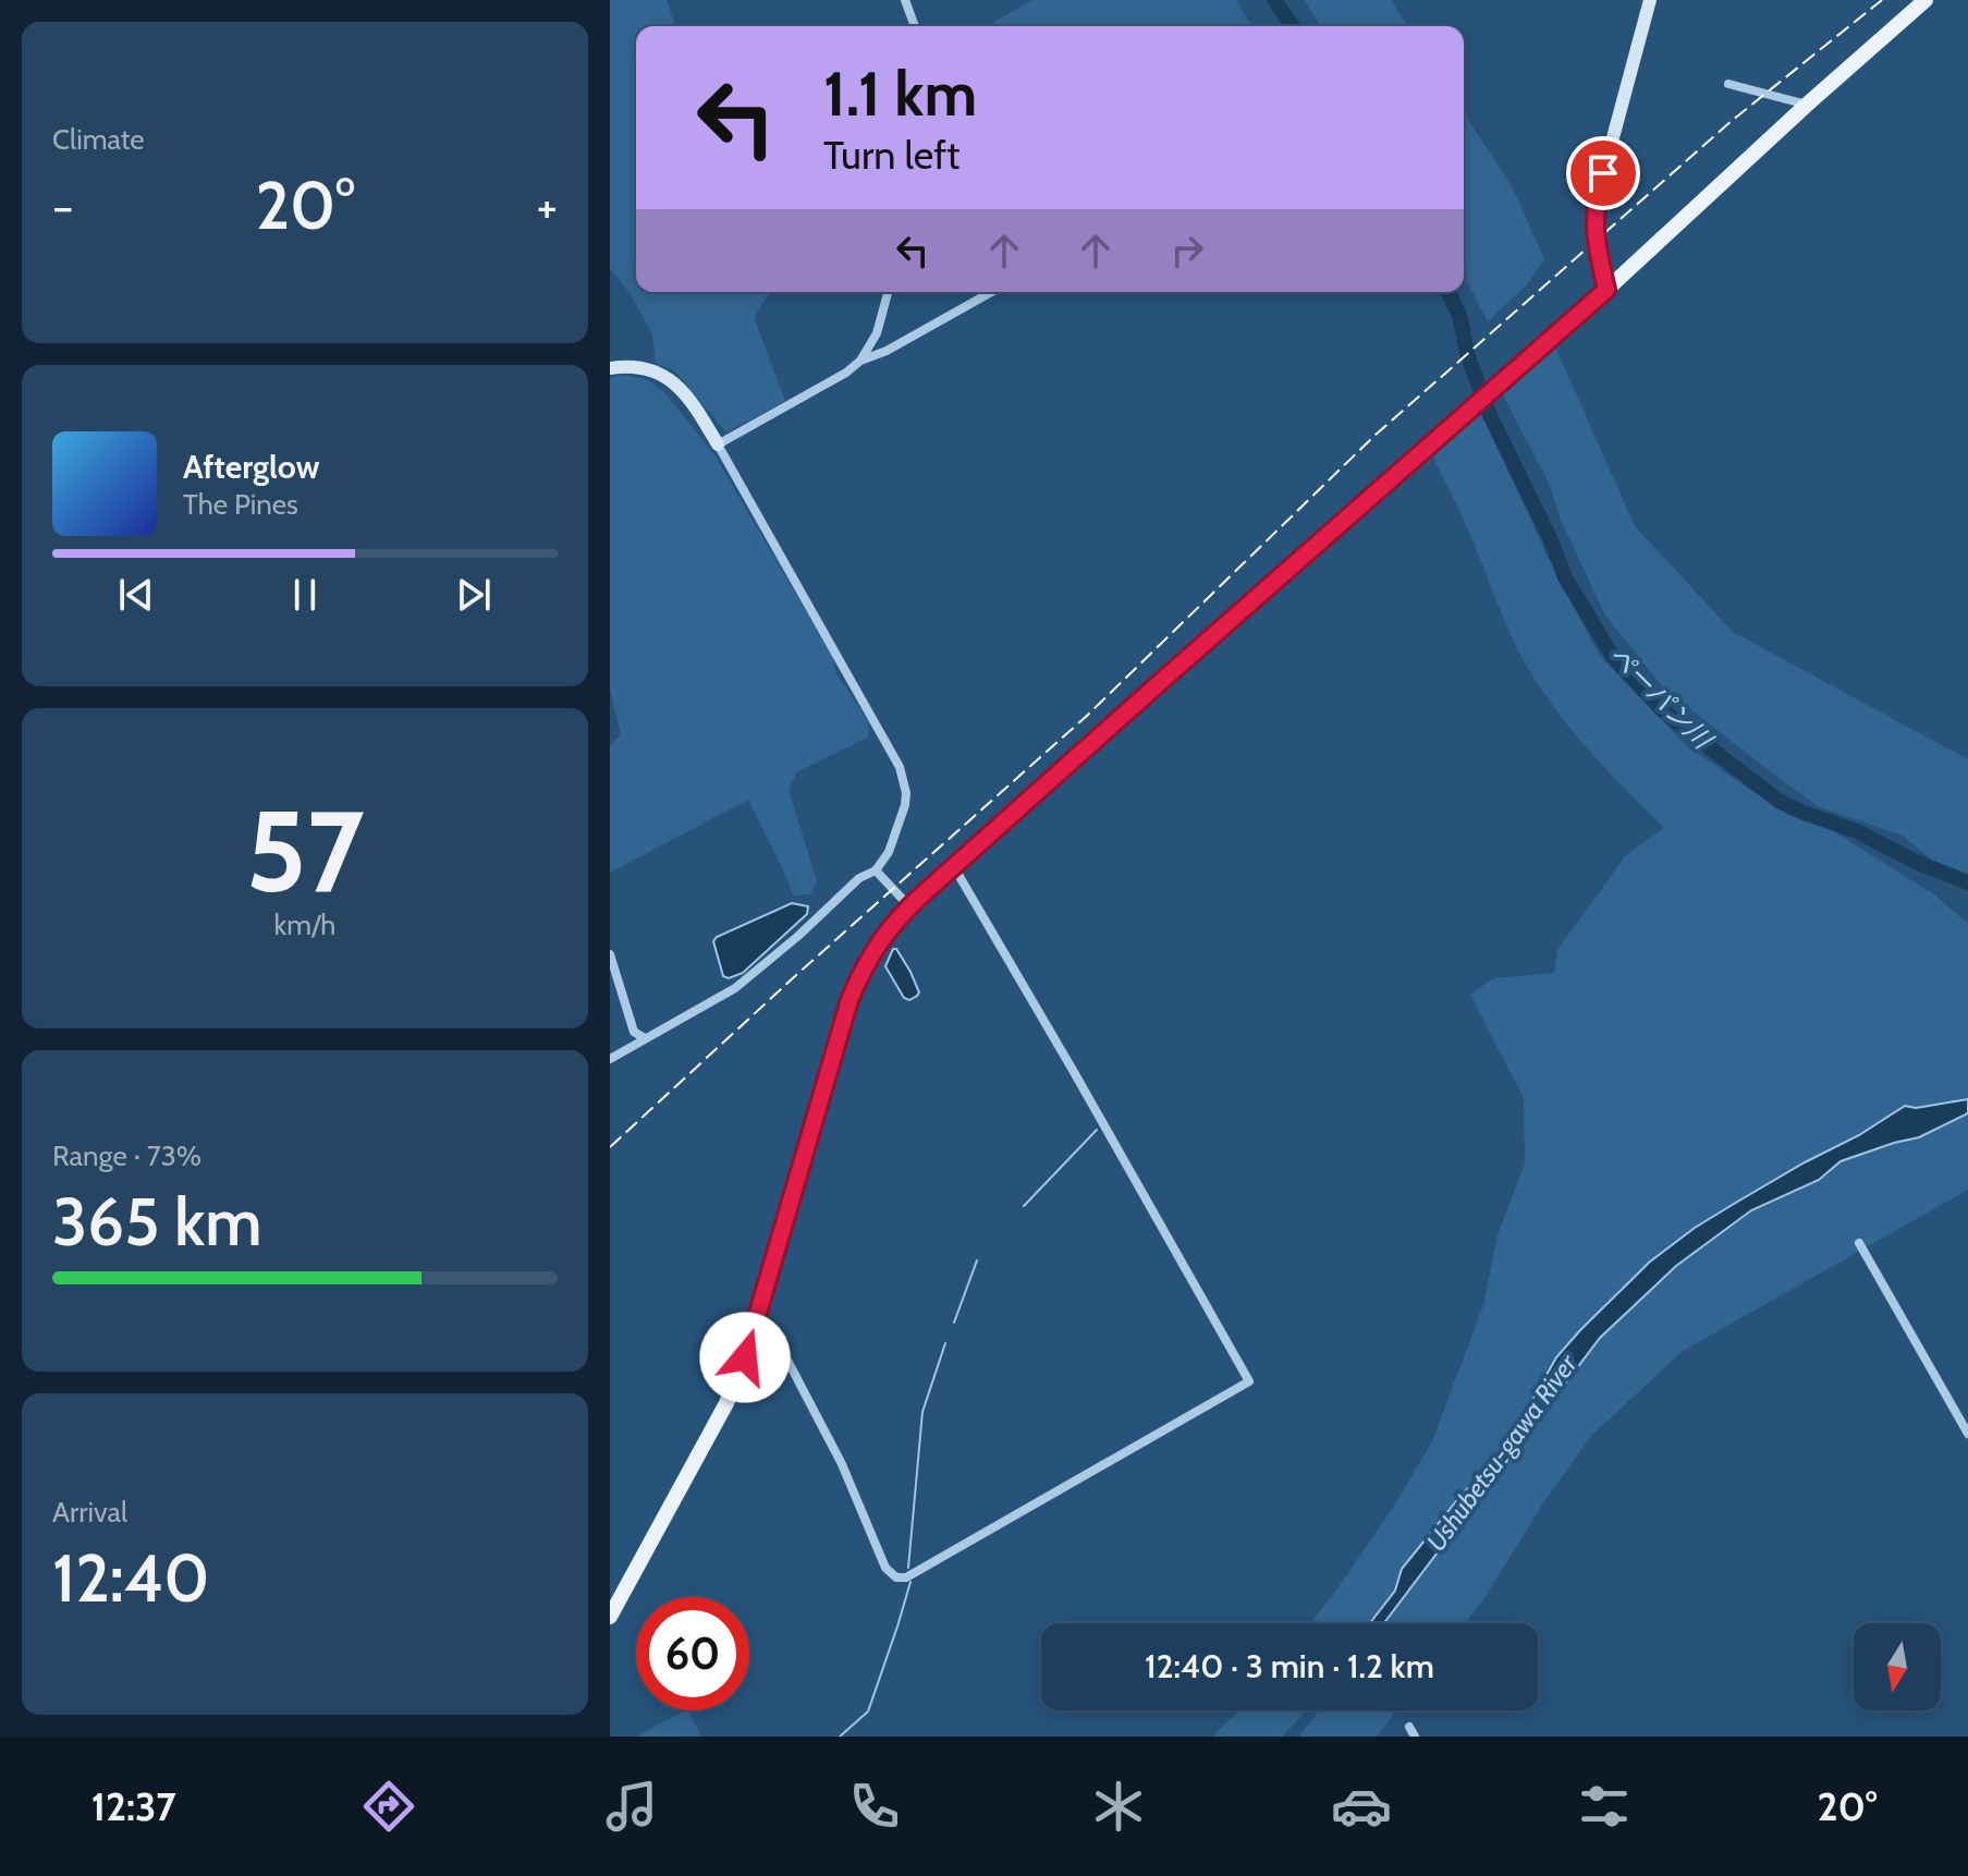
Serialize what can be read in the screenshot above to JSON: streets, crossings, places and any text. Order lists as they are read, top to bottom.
{
  "water": ["ペーパン川", "Ushubetsu-gawa River"],
  "north": "bottom",
  "page": {
    "tile": [
      "Climate",
      ["57", "km/h"],
      ["Range · 73%", "365 km"],
      ["Arrival", "12:40"]
    ],
    "turn": ["1.1 km", "Turn left"],
    "heat": ["−", "20°", "+"],
    "song": ["Afterglow", "The Pines"],
    "limit": "60",
    "trip": "12:40 · 3 min · 1.2 km",
    "tabs": ["12:37", "20°"]
  }
}
